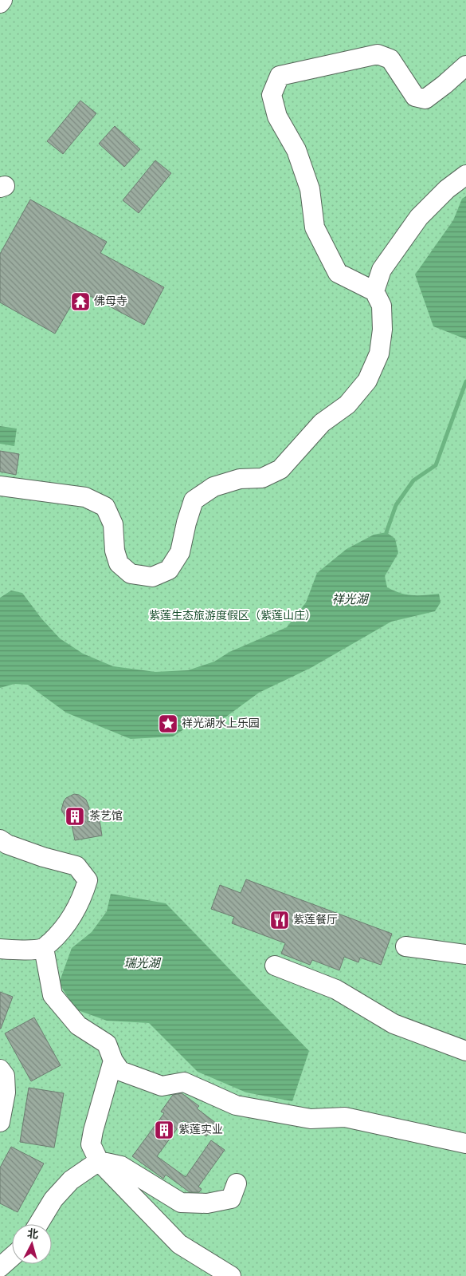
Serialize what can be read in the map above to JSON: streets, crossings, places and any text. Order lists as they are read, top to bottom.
{
  "water": ["祥光湖", "瑞光湖"],
  "parks": ["紫莲生态旅游度假区（紫莲山庄）"],
  "places": {
    "temple": ["佛母寺"],
    "place": ["祥光湖水上乐园"],
    "building": ["茶艺馆", "紫莲实业"],
    "restaurant": ["紫莲餐厅"]
  },
  "north": "top"
}
